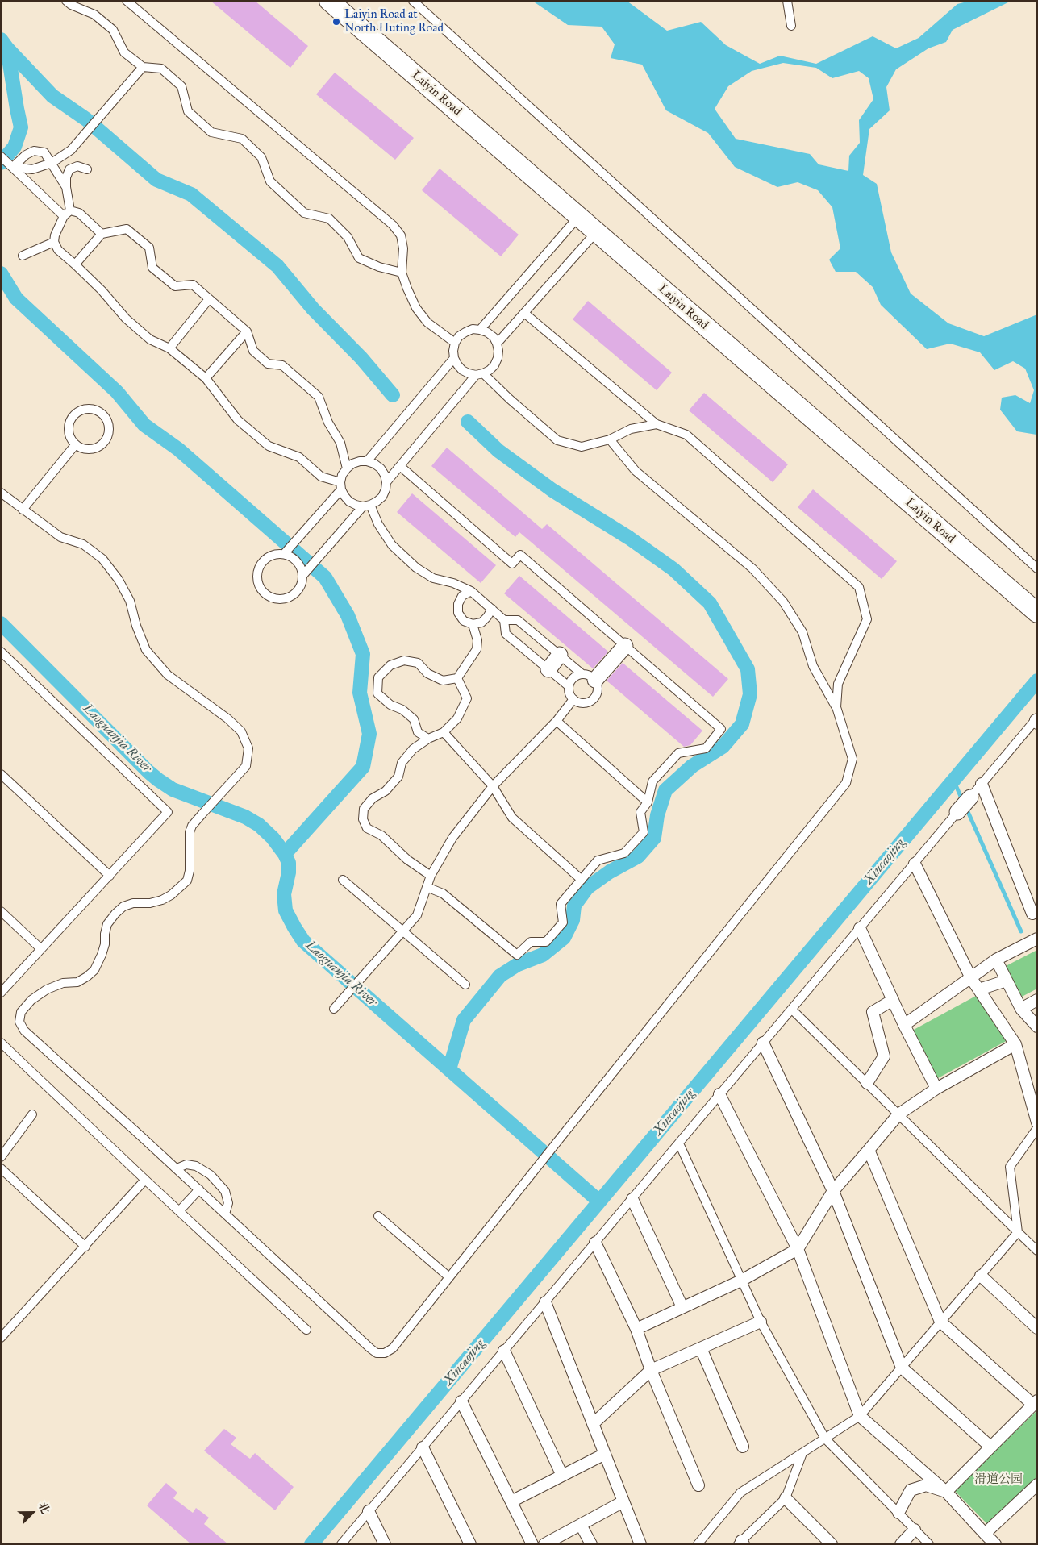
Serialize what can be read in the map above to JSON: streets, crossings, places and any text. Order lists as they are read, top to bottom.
{
  "streets": {
    "street": ["Laiyin Road"]
  },
  "water": ["Laoguanjia River", "Xincaojing"],
  "parks": ["滑道公园"],
  "places": ["Laiyin Road at North Huting Road"],
  "north": "top right"
}
